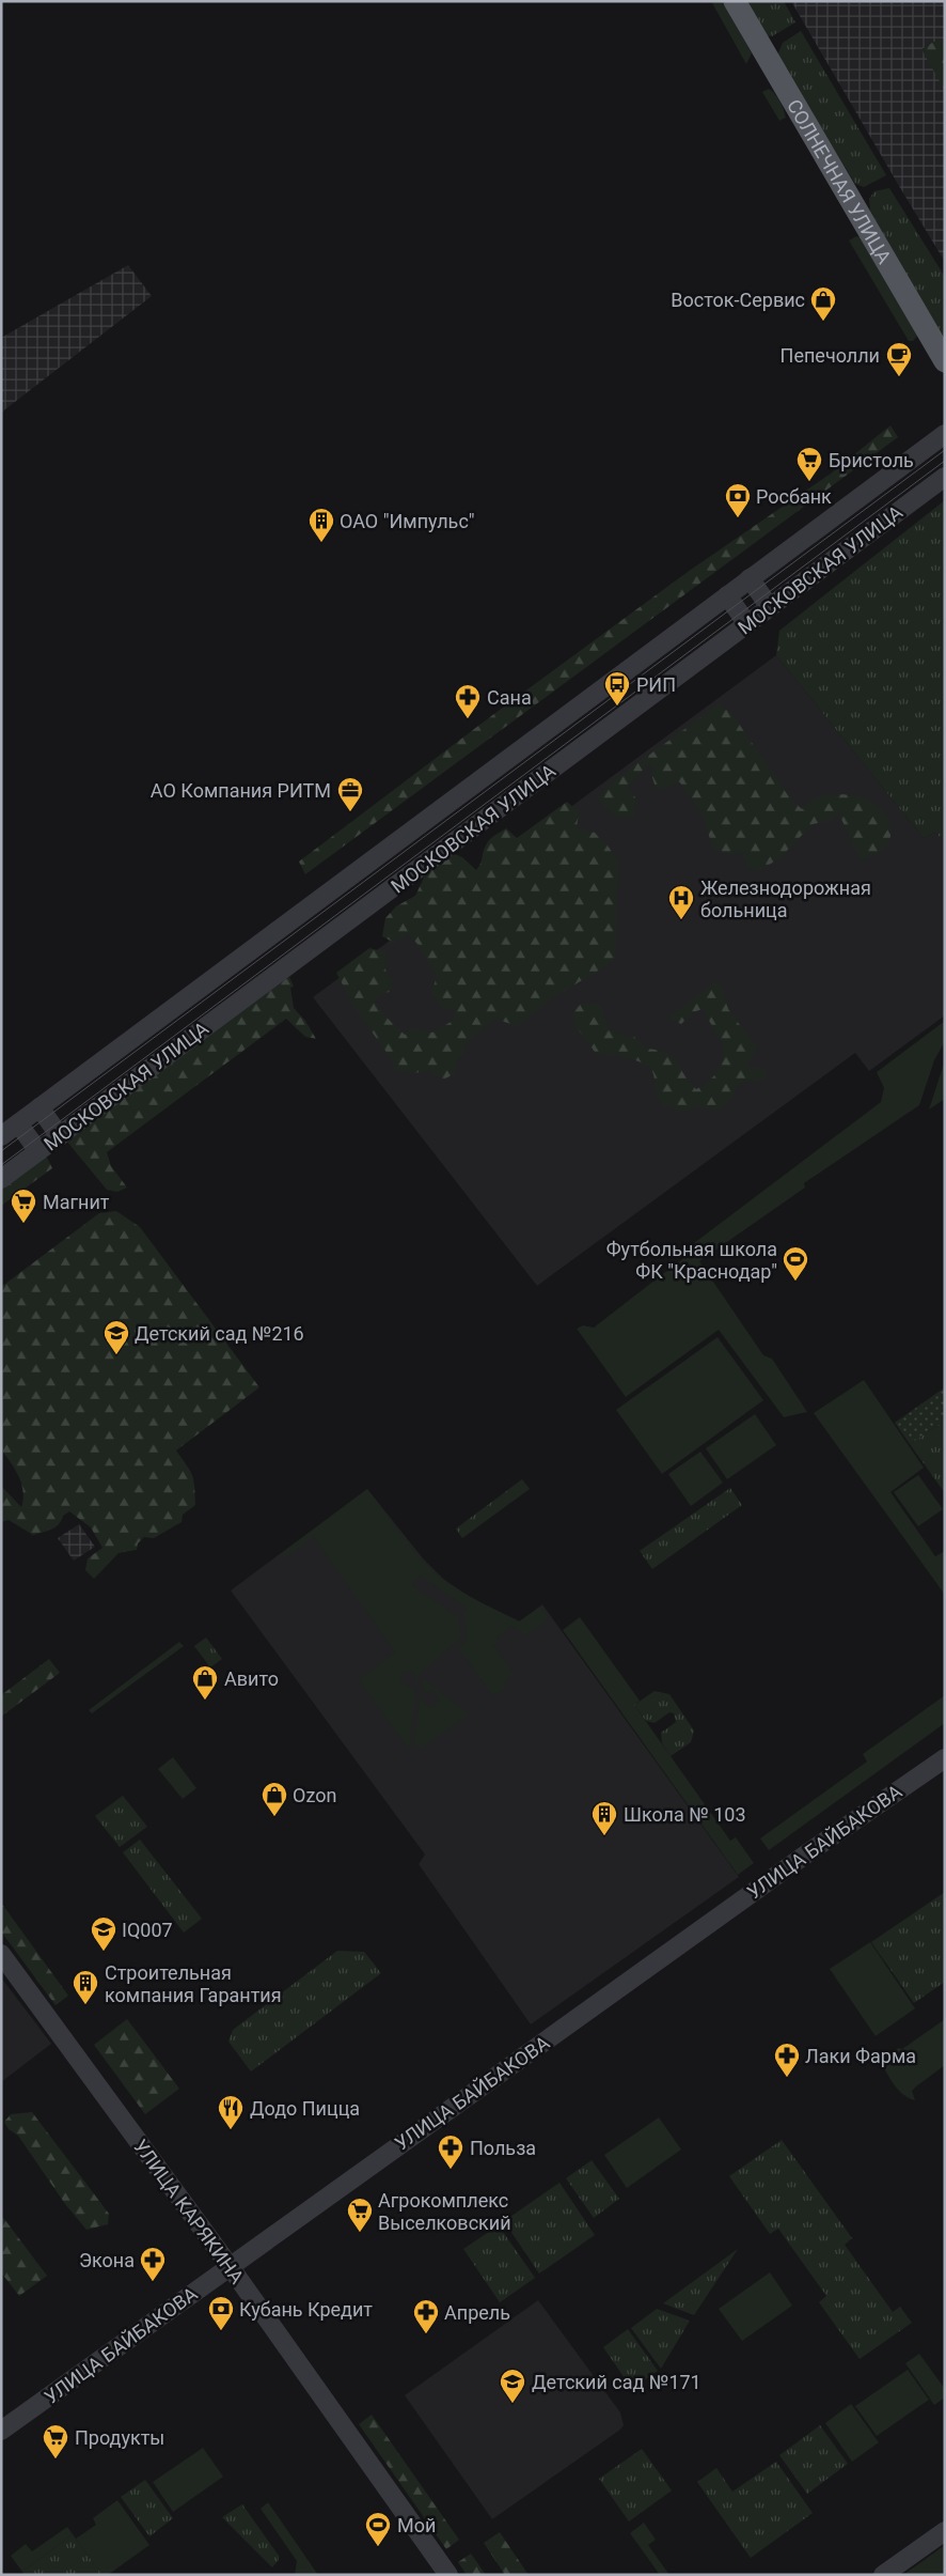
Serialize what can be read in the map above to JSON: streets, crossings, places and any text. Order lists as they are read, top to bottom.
{
  "streets": {
    "main road": ["СОЛНЕЧНАЯ УЛИЦА"],
    "street": ["МОСКОВСКАЯ УЛИЦА", "УЛИЦА БАЙБАКОВА", "УЛИЦА КАРЯКИНА"]
  },
  "crossings": [
    ["УЛИЦА БАЙБАКОВА", "УЛИЦА КАРЯКИНА"]
  ],
  "places": {
    "shop": ["Восток-Сервис", "Авито", "Ozon"],
    "cafe": ["Пепечолли"],
    "supermarket": [
      "Бристоль",
      "Магнит",
      "Агрокомплекс Выселковский",
      "Продукты"
    ],
    "bank": ["Росбанк", "Кубань Кредит"],
    "building": ["ОАО \"Импульс\"", "Школа № 103", "Строительная компания Гарантия"],
    "bus stop": ["РИП"],
    "pharmacy": [
      "Сана",
      "Лаки Фарма",
      "Польза",
      "Экона",
      "Апрель"
    ],
    "office": ["АО Компания РИТМ"],
    "hospital": ["Железнодорожная больница"],
    "sports": ["Футбольная школа ФК \"Краснодар\"", "Мой"],
    "school or university": ["Детский сад №216", "IQ007", "Детский сад №171"],
    "restaurant": ["Додо Пицца"]
  }
}
